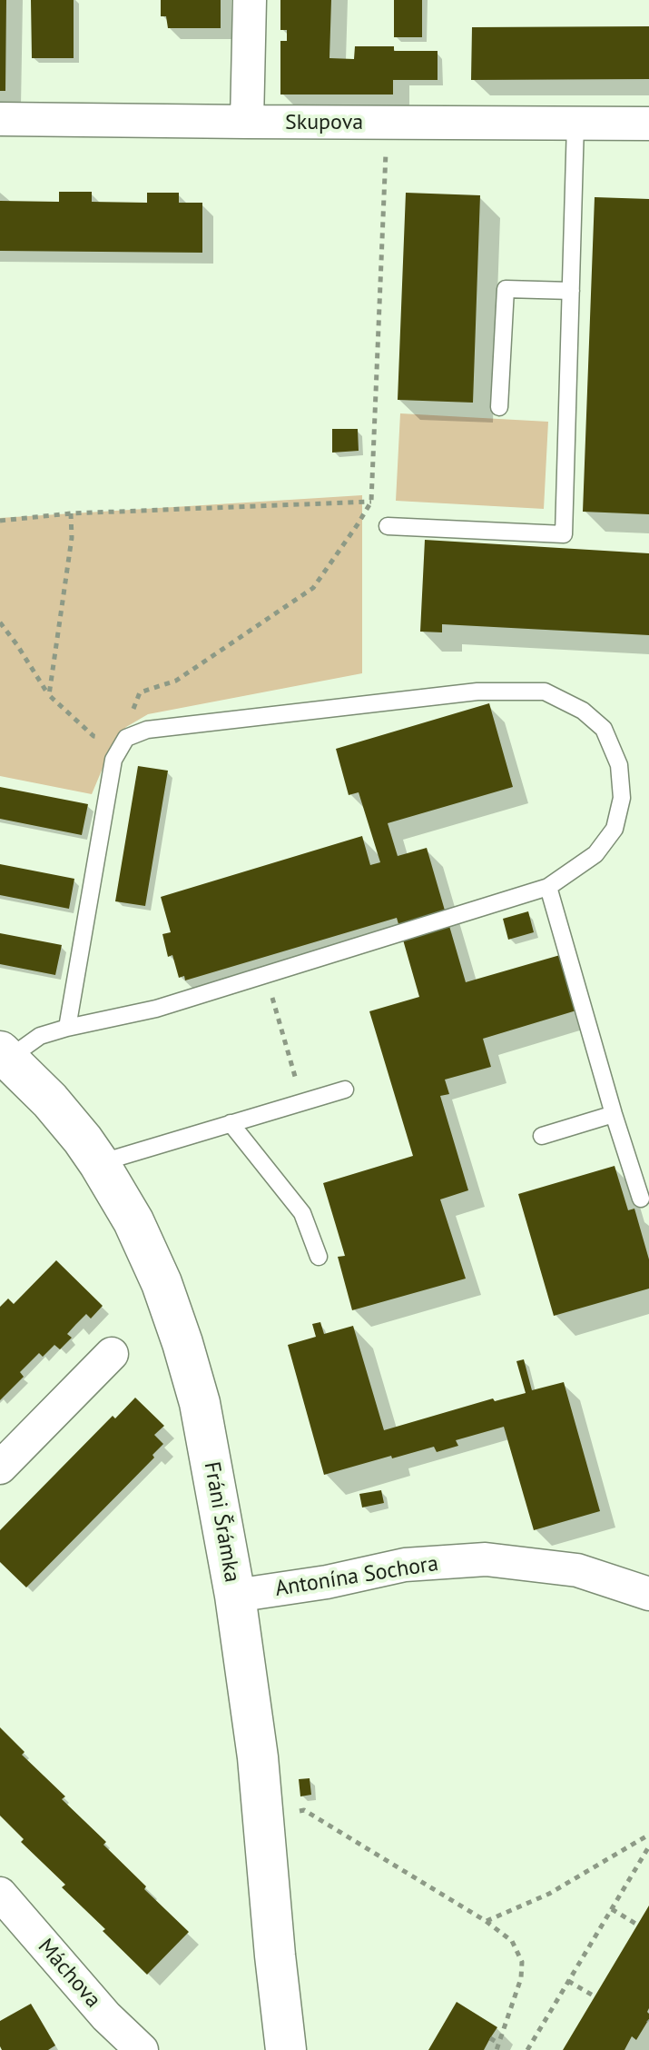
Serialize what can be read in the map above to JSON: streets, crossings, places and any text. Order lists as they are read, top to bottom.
{
  "streets": {
    "street": [
      "Skupova",
      "Fráni Šrámka",
      "Antonína Sochora",
      "Máchova"
    ]
  },
  "crossings": [
    ["Fráni Šrámka", "Antonína Sochora"]
  ]
}
